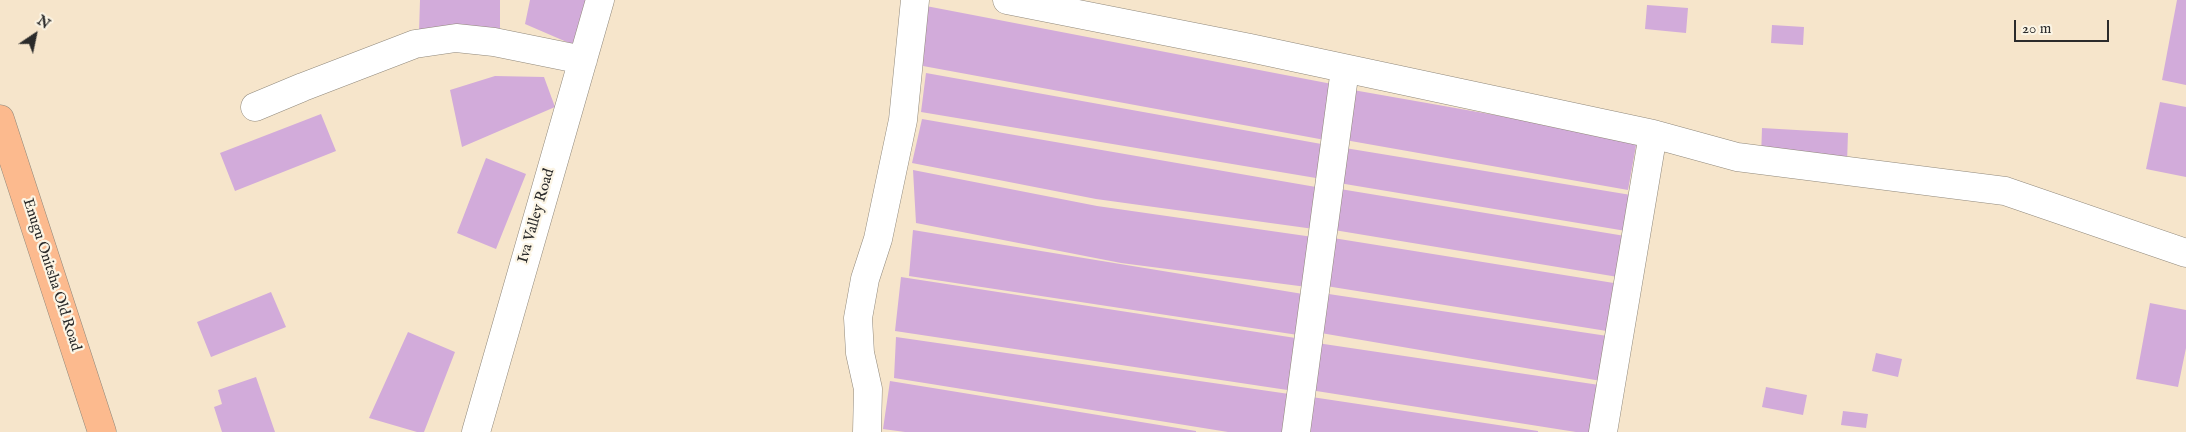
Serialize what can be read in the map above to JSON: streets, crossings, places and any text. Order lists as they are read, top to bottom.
{
  "streets": {
    "main road": ["Enugu Onitsha Old Road"],
    "street": ["Iva Valley Road"]
  },
  "scale_bar": "20 m",
  "north": "top right"
}
